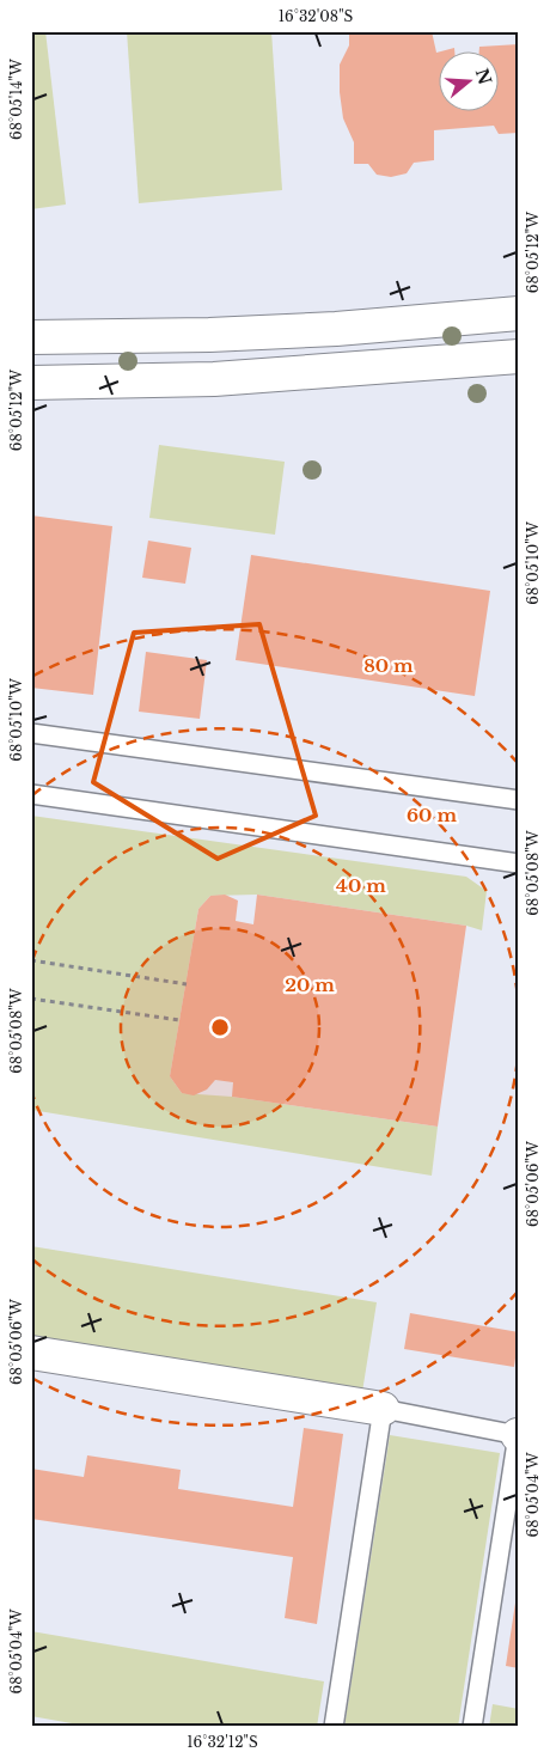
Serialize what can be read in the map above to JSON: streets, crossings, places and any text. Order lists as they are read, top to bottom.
{
  "north": "right",
  "coordinates": [
    "16°32'08\"S",
    "68°05'14\"W",
    "68°05'12\"W",
    "68°05'10\"W",
    "68°05'08\"W",
    "68°05'06\"W",
    "68°05'04\"W",
    "16°32'12\"S"
  ],
  "rings": [
    "80 m",
    "60 m",
    "40 m",
    "20 m"
  ]
}
